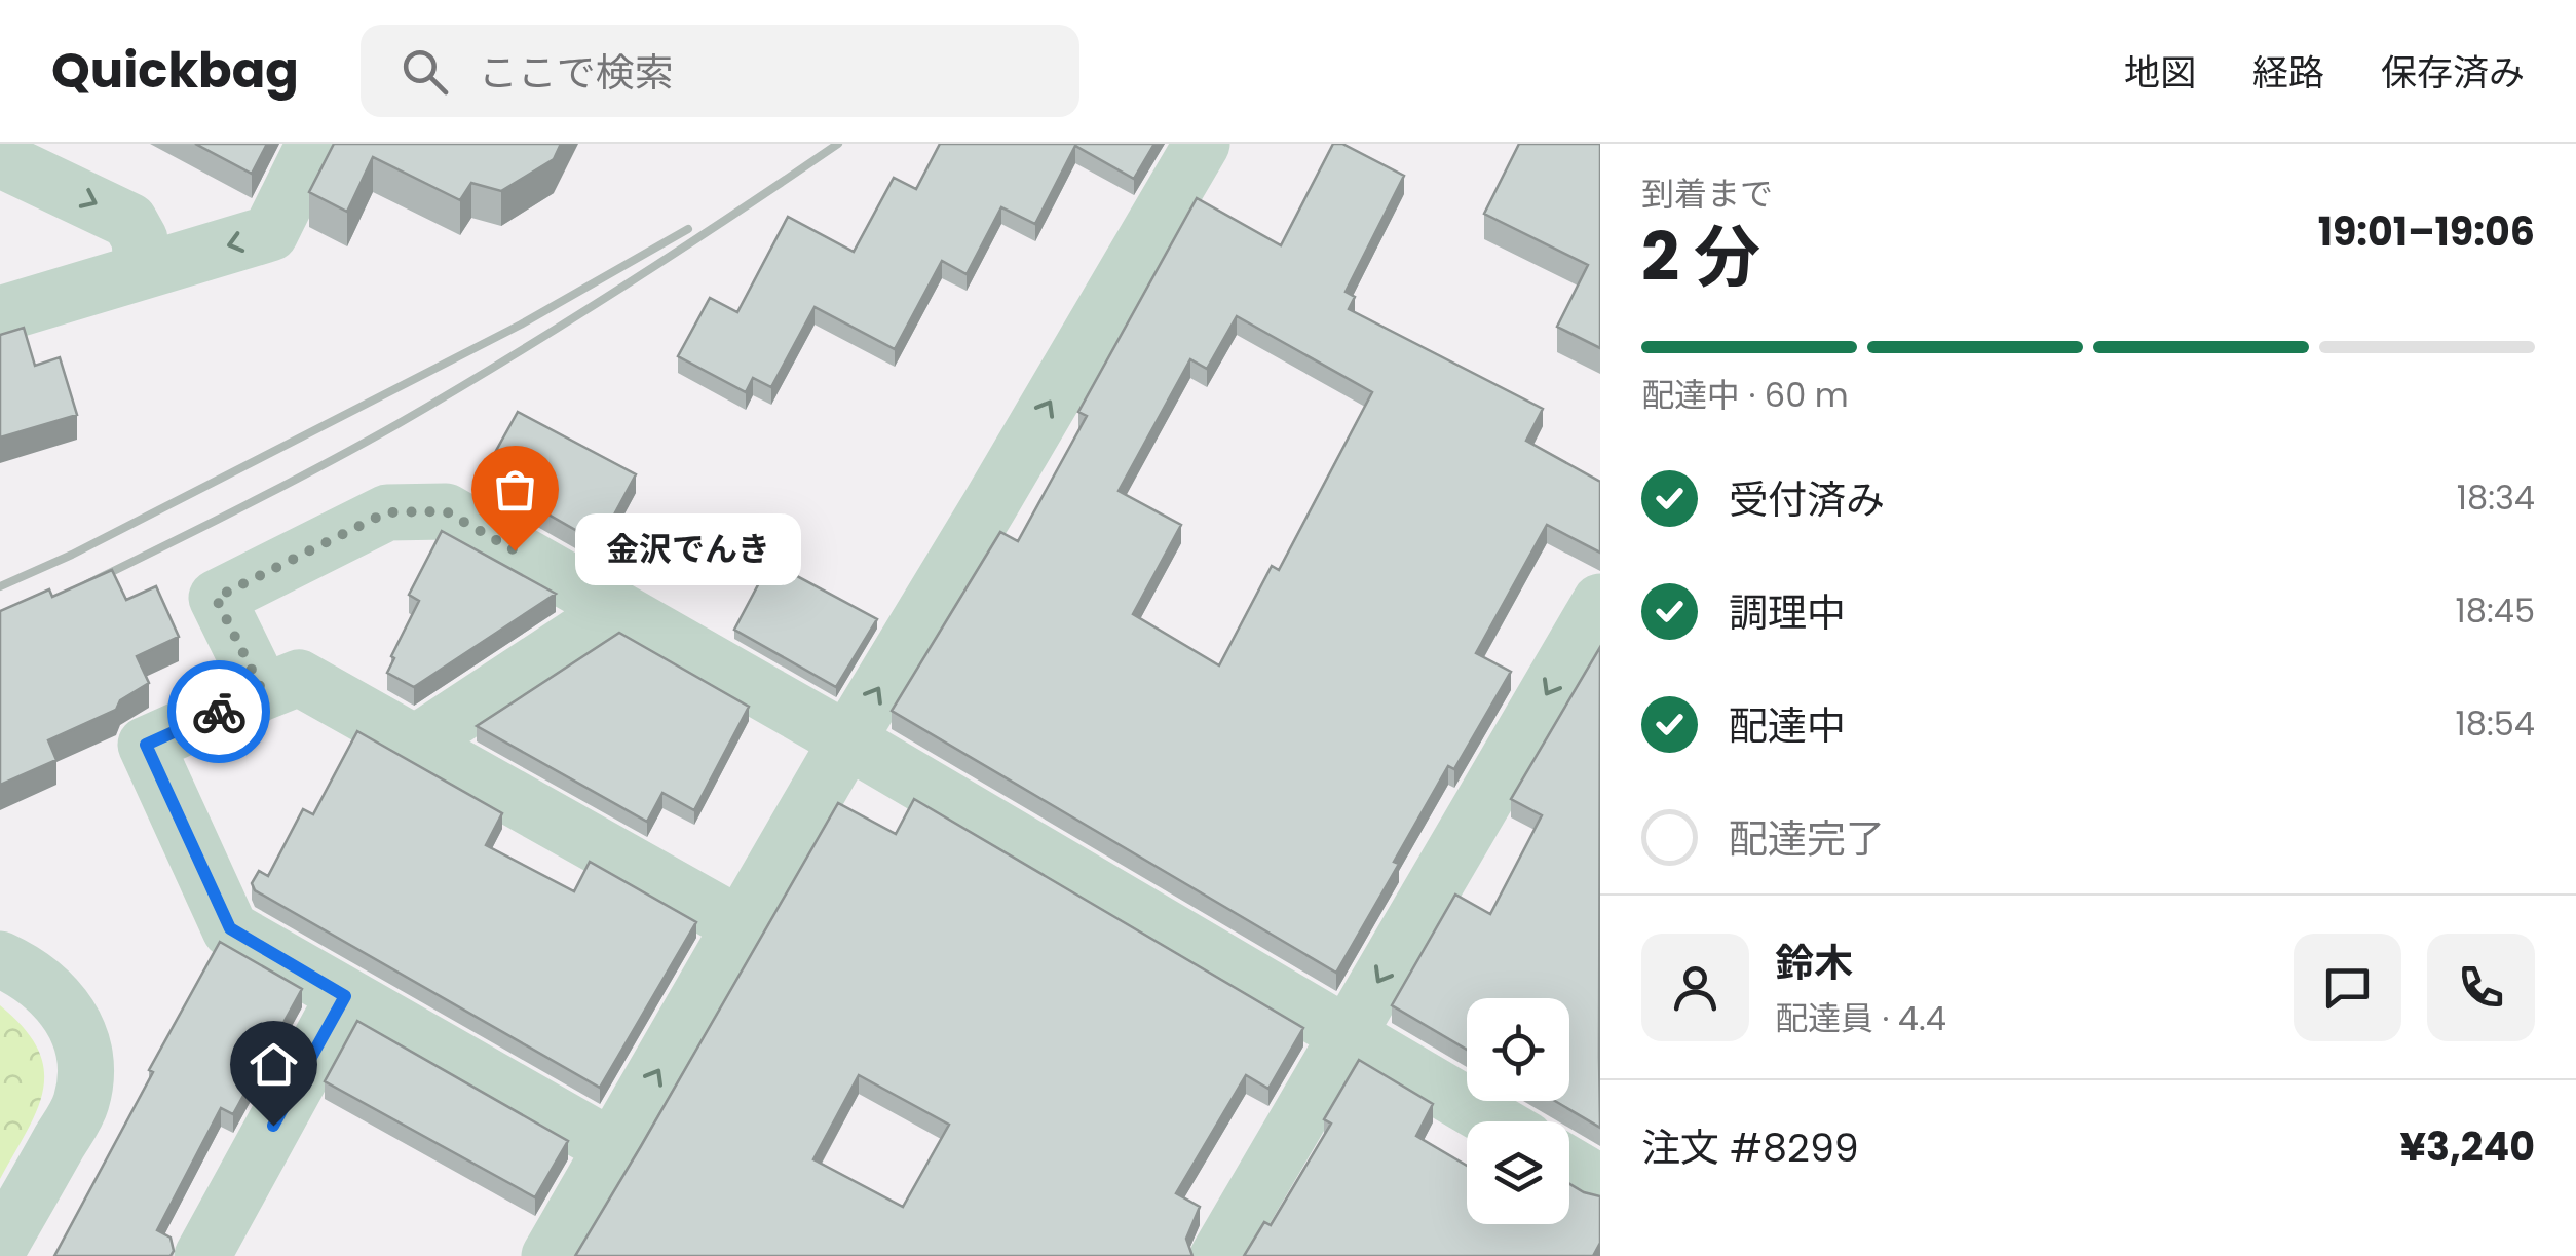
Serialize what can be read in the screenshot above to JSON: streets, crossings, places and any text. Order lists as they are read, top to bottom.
{
  "places": ["金沢でんき"],
  "page": {
    "header": "Quickbag",
    "search": "ここで検索",
    "nav": ["地図", "経路", "保存済み"],
    "heading": ["2 分", "到着まで", "19:01–19:06"],
    "panel": [
      "鈴木",
      "配達員 · 4.4",
      "注文 #8299",
      "¥3,240"
    ],
    "bar": "配達中 · 60 m",
    "list": [
      ["受付済み", "18:34"],
      ["調理中", "18:45"],
      ["配達中", "18:54"],
      "配達完了"
    ],
    "bubble": "金沢でんき"
  }
}
